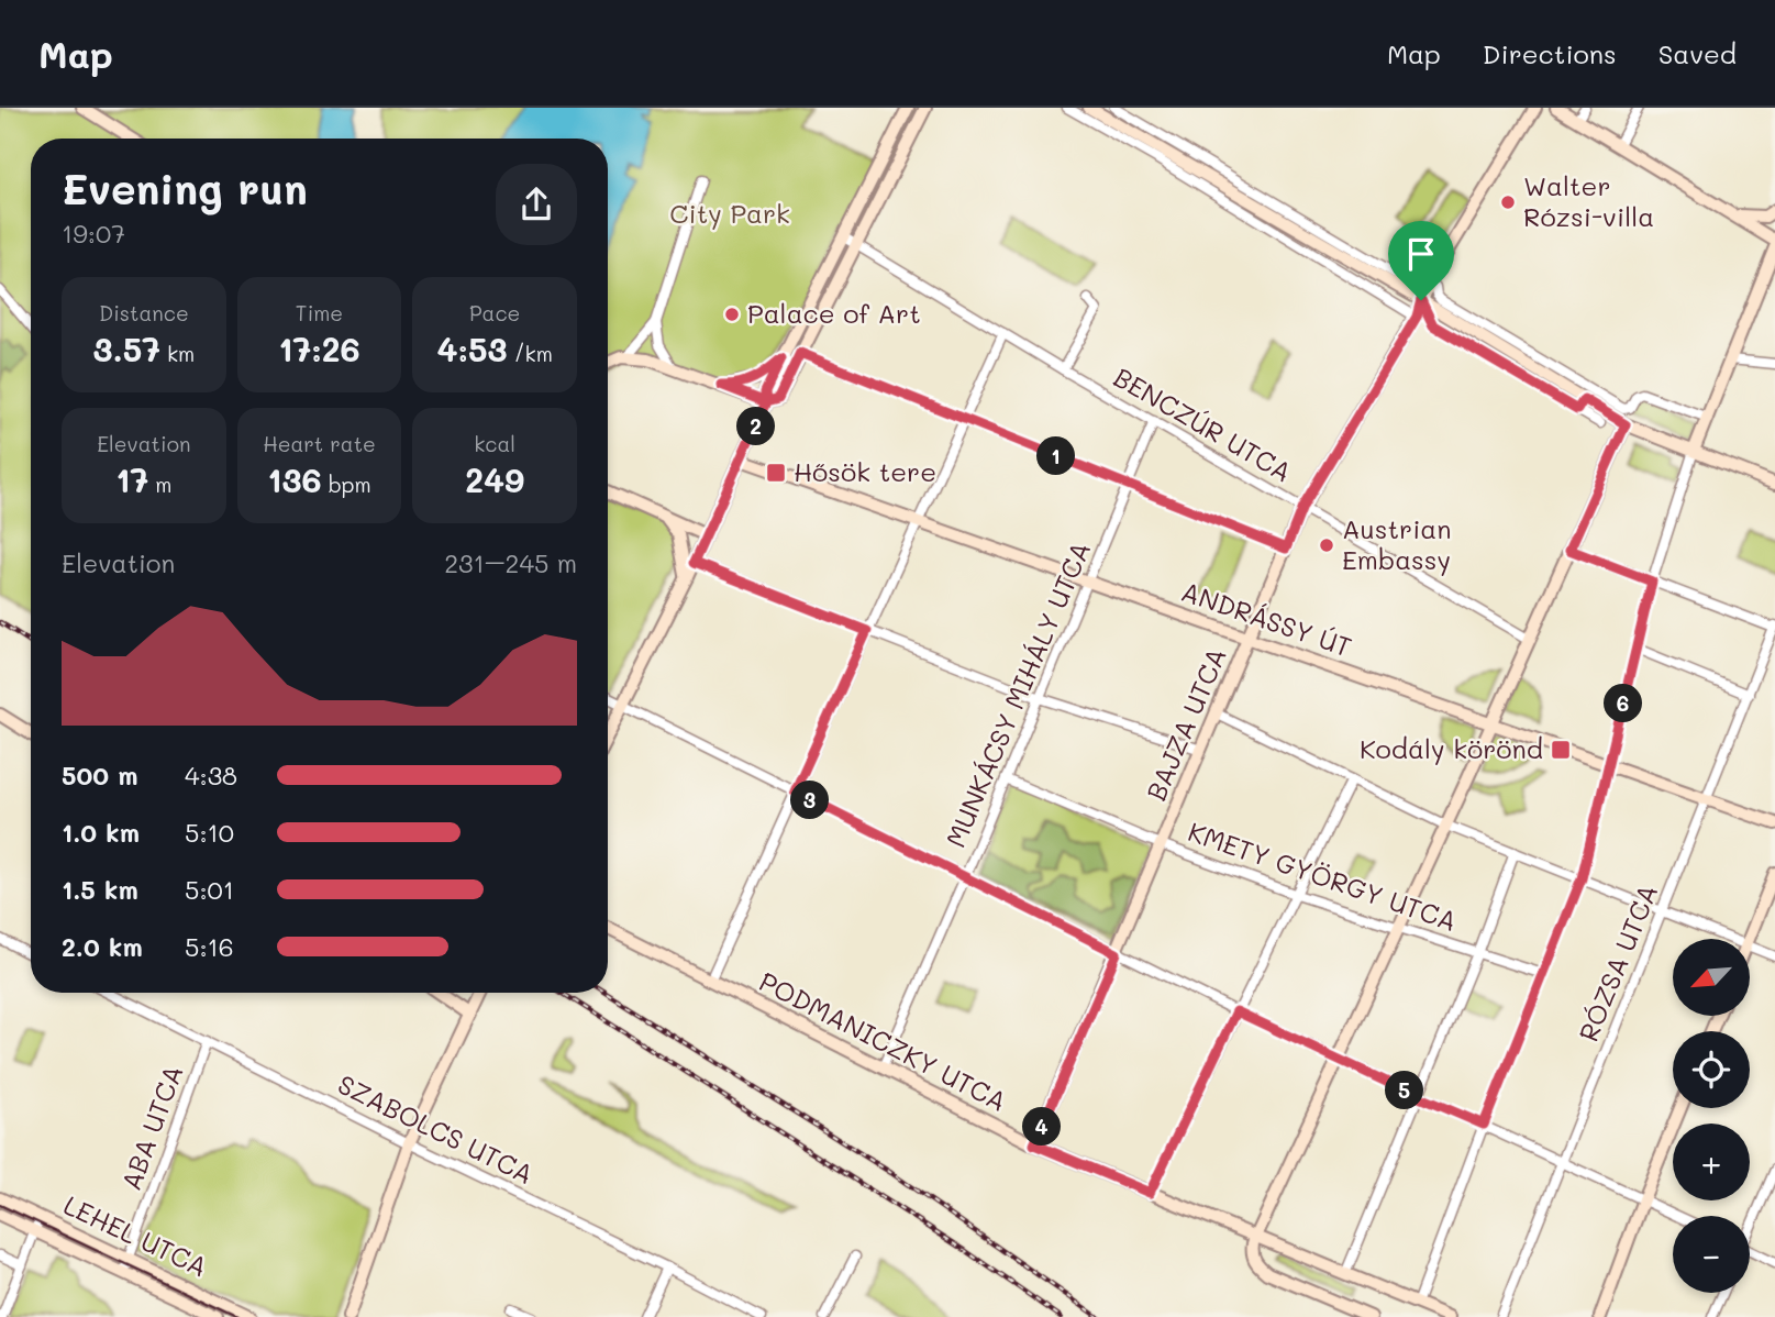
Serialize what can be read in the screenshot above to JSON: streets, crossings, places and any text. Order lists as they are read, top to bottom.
{
  "streets": {
    "street": [
      "BENCZÚR UTCA",
      "ANDRÁSSY ÚT",
      "MUNKÁCSY MIHÁLY UTCA",
      "BAJZA UTCA",
      "KMETY GYÖRGY UTCA",
      "RÓZSA UTCA",
      "PODMANICZKY UTCA",
      "ABA UTCA",
      "SZABOLCS UTCA",
      "LEHEL UTCA"
    ]
  },
  "crossings": [
    ["BENCZÚR UTCA", "MUNKÁCSY MIHÁLY UTCA"],
    ["BENCZÚR UTCA", "BAJZA UTCA"],
    ["ANDRÁSSY ÚT", "MUNKÁCSY MIHÁLY UTCA"],
    ["ANDRÁSSY ÚT", "BAJZA UTCA"],
    ["ANDRÁSSY ÚT", "RÓZSA UTCA"],
    ["MUNKÁCSY MIHÁLY UTCA", "KMETY GYÖRGY UTCA"],
    ["MUNKÁCSY MIHÁLY UTCA", "PODMANICZKY UTCA"],
    ["BAJZA UTCA", "KMETY GYÖRGY UTCA"],
    ["BAJZA UTCA", "PODMANICZKY UTCA"],
    ["ABA UTCA", "SZABOLCS UTCA"],
    ["ABA UTCA", "LEHEL UTCA"]
  ],
  "parks": ["City Park"],
  "places": {
    "other": ["Walter Rózsi-villa", "Palace of Art", "Austrian Embassy"],
    "transit": ["Hősök tere", "Kodály körönd"]
  },
  "north": "bottom left",
  "page": {
    "header": "Map",
    "nav": ["Map", "Directions", "Saved"],
    "heading": ["Evening run", "19:07"],
    "stats": [
      ["Distance", "3.57 km"],
      ["Time", "17:26"],
      ["Pace", "4:53 /km"],
      ["Elevation", "17 m"],
      ["Heart rate", "136 bpm"],
      ["kcal", "249"]
    ],
    "pins": [
      "2",
      "1",
      "6",
      "3",
      "5",
      "4"
    ],
    "chart": ["Elevation", "231–245 m"],
    "list": [
      {
        "name": "500 m",
        "note": "4:38"
      },
      {
        "name": "1.0 km",
        "note": "5:10"
      },
      {
        "name": "1.5 km",
        "note": "5:01"
      },
      {
        "name": "2.0 km",
        "note": "5:16"
      }
    ],
    "map_buttons": ["+", "−"]
  }
}
